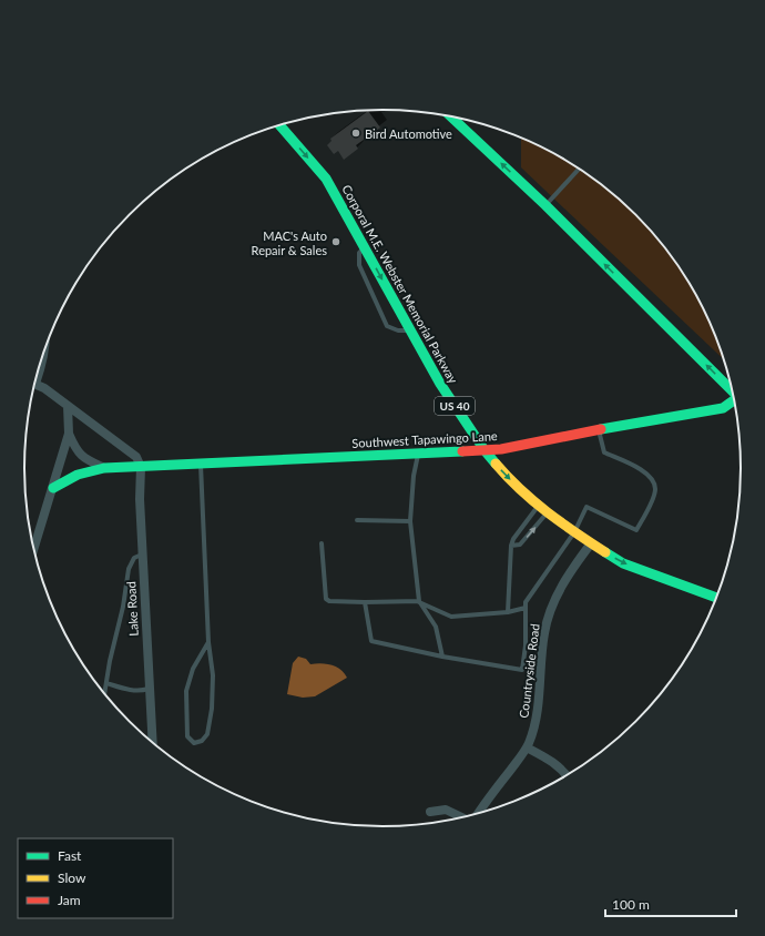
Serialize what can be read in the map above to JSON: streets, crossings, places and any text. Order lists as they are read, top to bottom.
{
  "streets": {
    "main road": ["Corporal M.E. Webster Memorial Parkway", "US 40", "Southwest Tapawingo Lane"],
    "street": ["Lake Road", "Countryside Road"]
  },
  "crossings": [
    ["Corporal M.E. Webster Memorial Parkway", "Southwest Tapawingo Lane"],
    ["Corporal M.E. Webster Memorial Parkway", "Countryside Road"],
    ["Southwest Tapawingo Lane", "Lake Road"]
  ],
  "one_way": ["Corporal M.E. Webster Memorial Parkway"],
  "places": ["Bird Automotive", "MAC's Auto Repair & Sales"],
  "legend": ["Fast", "Slow", "Jam"],
  "scale_bar": "100 m"
}
